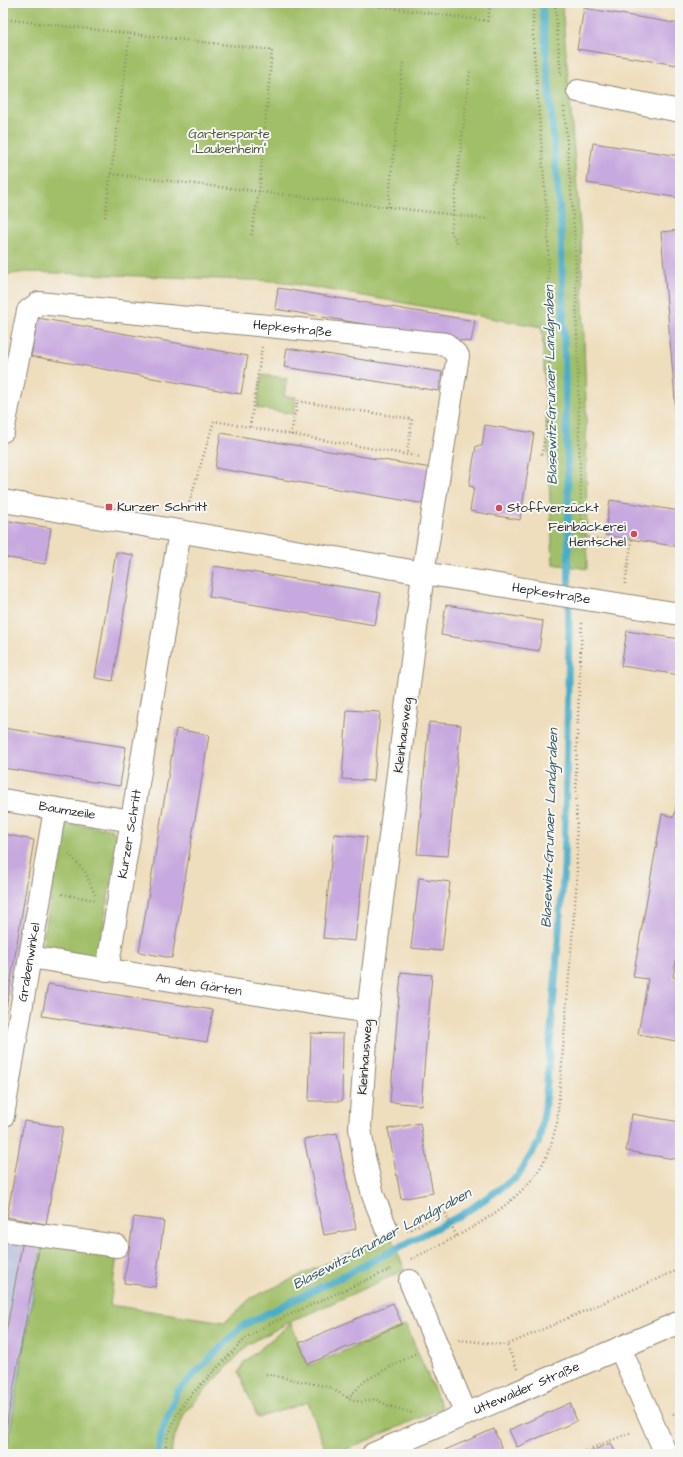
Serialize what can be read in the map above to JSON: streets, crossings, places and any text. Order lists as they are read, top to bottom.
{
  "streets": {
    "street": [
      "Hepkestraße",
      "Kleinhausweg",
      "Baumzeile",
      "Kurzer Schritt",
      "Grabenwinkel",
      "An den Gärten",
      "Uttewalder Straße"
    ]
  },
  "crossings": [
    ["Hepkestraße", "Kleinhausweg"],
    ["Hepkestraße", "Kurzer Schritt"],
    ["Kleinhausweg", "An den Gärten"],
    ["Baumzeile", "Kurzer Schritt"],
    ["Baumzeile", "Grabenwinkel"],
    ["Kurzer Schritt", "An den Gärten"],
    ["Grabenwinkel", "An den Gärten"]
  ],
  "water": ["Blasewitz‐Grunaer Landgraben"],
  "parks": ["Gartensparte „Laubenheim“"],
  "places": {
    "transit": ["Kurzer Schritt"],
    "other": ["Stoffverzückt", "Feinbäckerei Hentschel"]
  }
}
